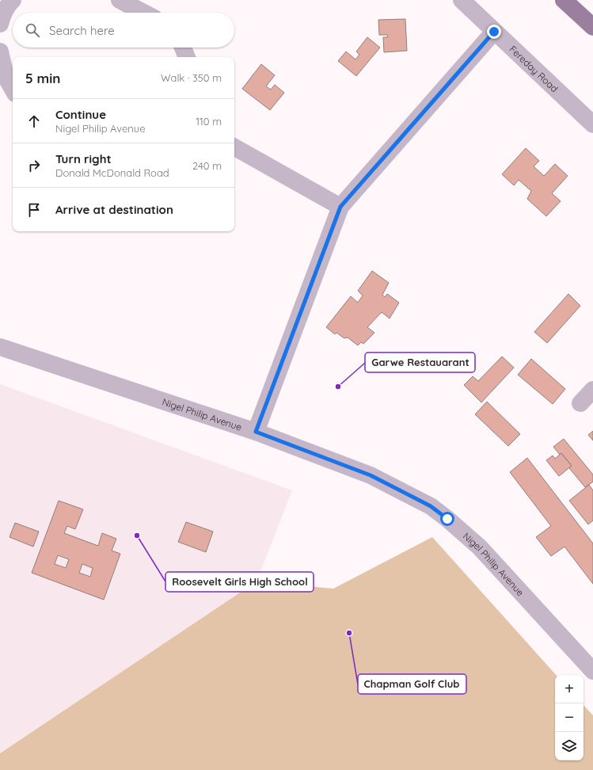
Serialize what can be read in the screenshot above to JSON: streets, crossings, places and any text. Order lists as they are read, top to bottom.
{
  "streets": {
    "street": ["Fereday Road", "Nigel Philip Avenue"]
  },
  "places": ["Garwe Restauarant", "Roosevelt Girls High School", "Chapman Golf Club"],
  "page": {
    "search": "Search here",
    "heading": ["5 min", "Walk · 350 m"],
    "list": [
      ["Continue", "Nigel Philip Avenue", "110 m"],
      ["Turn right", "Donald McDonald Road", "240 m"],
      "Arrive at destination"
    ],
    "map_buttons": ["+", "−"]
  }
}
